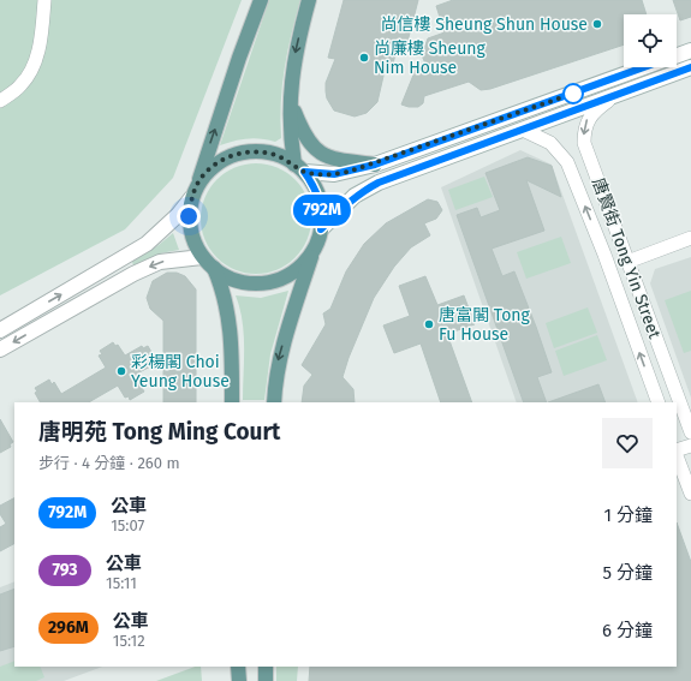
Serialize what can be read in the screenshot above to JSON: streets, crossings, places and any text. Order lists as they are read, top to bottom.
{
  "streets": {
    "street": ["唐賢街 Tong Yin Street"]
  },
  "places": [
    "尚信樓 Sheung Shun House",
    "尚廉樓 Sheung Nim House",
    "唐富閣 Tong Fu House",
    "彩楊閣 Choi Yeung House"
  ],
  "lines": ["bus line 792M"],
  "page": {
    "on_map": "792M",
    "heading": ["唐明苑 Tong Ming Court", "步行 · 4 分鐘 · 260 m"],
    "list": [
      {
        "mark": "792M",
        "name": "公車",
        "note": "15:07",
        "value": "1 分鐘"
      },
      {
        "mark": "793",
        "name": "公車",
        "note": "15:11",
        "value": "5 分鐘"
      },
      {
        "mark": "296M",
        "name": "公車",
        "note": "15:12",
        "value": "6 分鐘"
      }
    ]
  }
}
